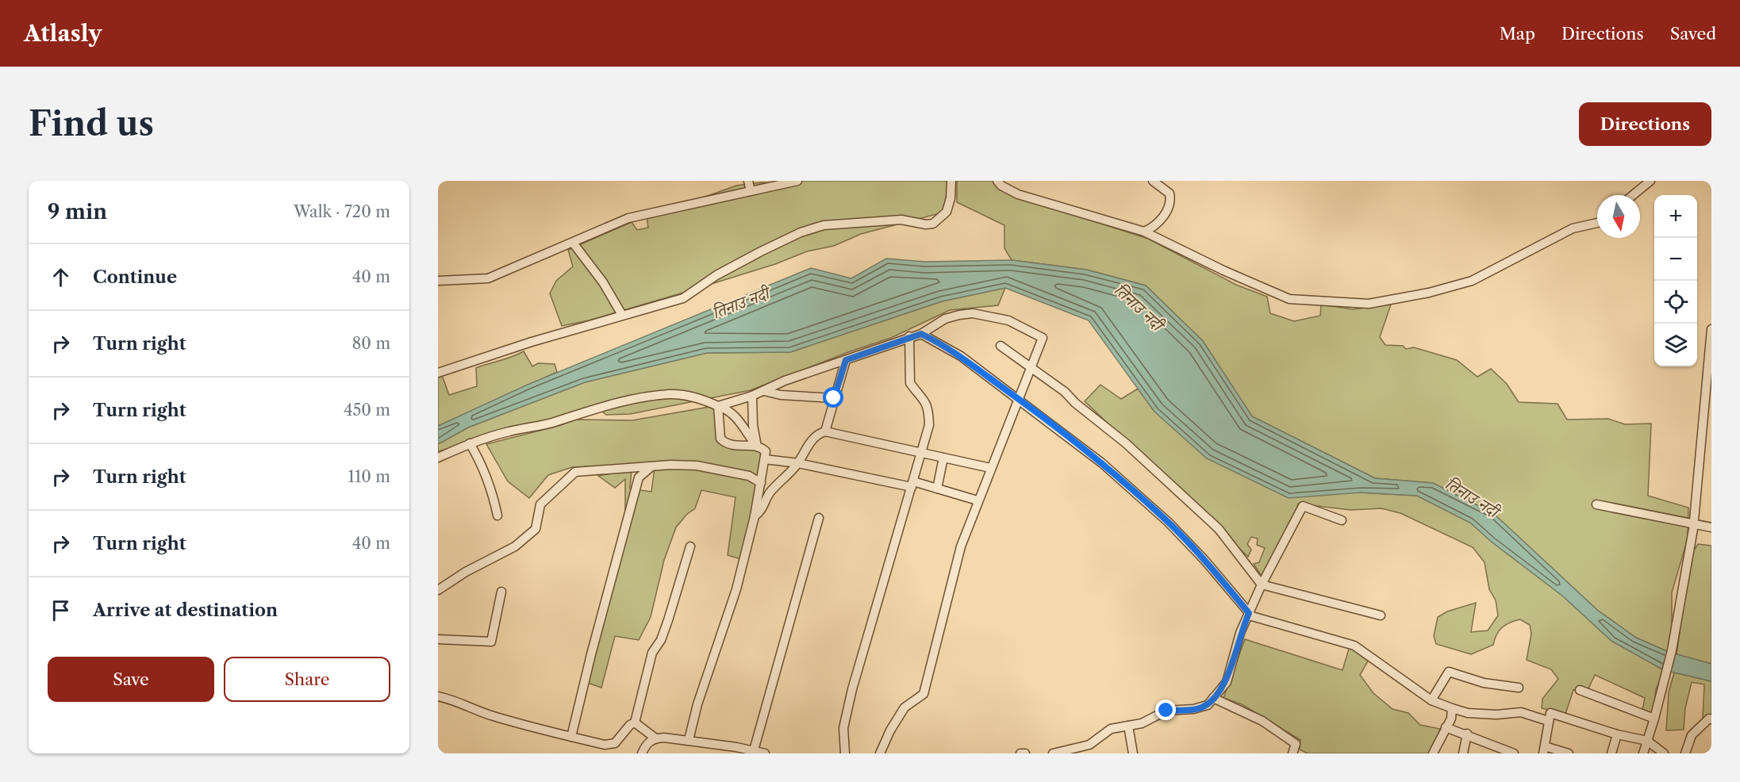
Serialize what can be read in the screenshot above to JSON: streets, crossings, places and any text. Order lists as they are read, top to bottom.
{
  "water": ["तिनाउ नदी"],
  "north": "bottom",
  "page": {
    "header": "Atlasly",
    "nav": ["Map", "Directions", "Saved"],
    "buttons": [
      "Directions",
      ["Save", "Share"]
    ],
    "title": "Find us",
    "heading": ["9 min", "Walk · 720 m"],
    "map_buttons": ["+", "−"],
    "list": [
      ["Continue", "40 m"],
      ["Turn right", "80 m"],
      ["Turn right", "450 m"],
      ["Turn right", "110 m"],
      ["Turn right", "40 m"],
      "Arrive at destination"
    ]
  }
}
